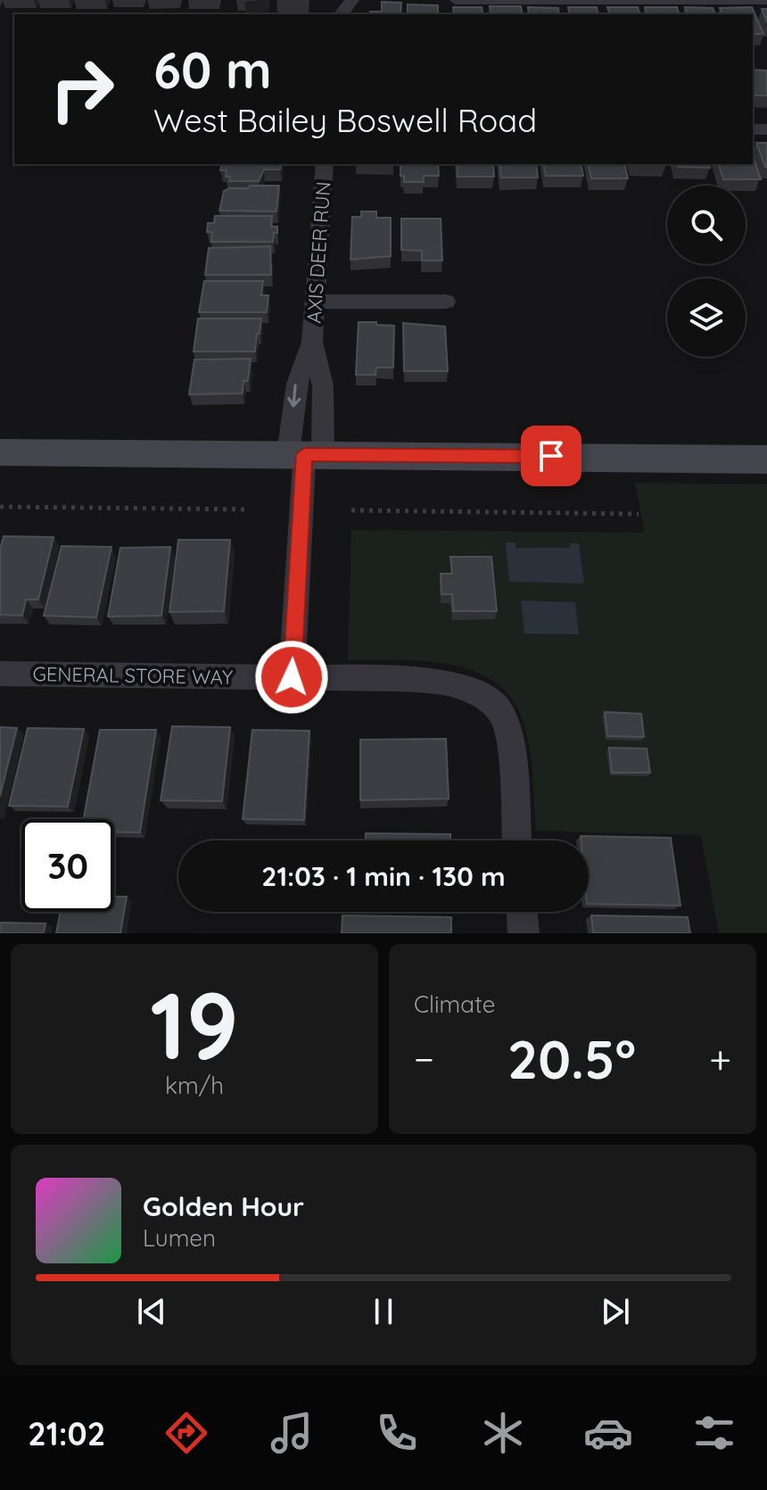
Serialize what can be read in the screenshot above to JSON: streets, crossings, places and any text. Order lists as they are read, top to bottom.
{
  "streets": {
    "street": ["AXIS DEER RUN", "GENERAL STORE WAY"]
  },
  "page": {
    "turn": ["60 m", "West Bailey Boswell Road"],
    "limit": "30",
    "trip": "21:03 · 1 min · 130 m",
    "tile": [
      ["19", "km/h"],
      "Climate"
    ],
    "heat": ["−", "20.5°", "+"],
    "song": ["Golden Hour", "Lumen"],
    "tabs": "21:02"
  }
}
